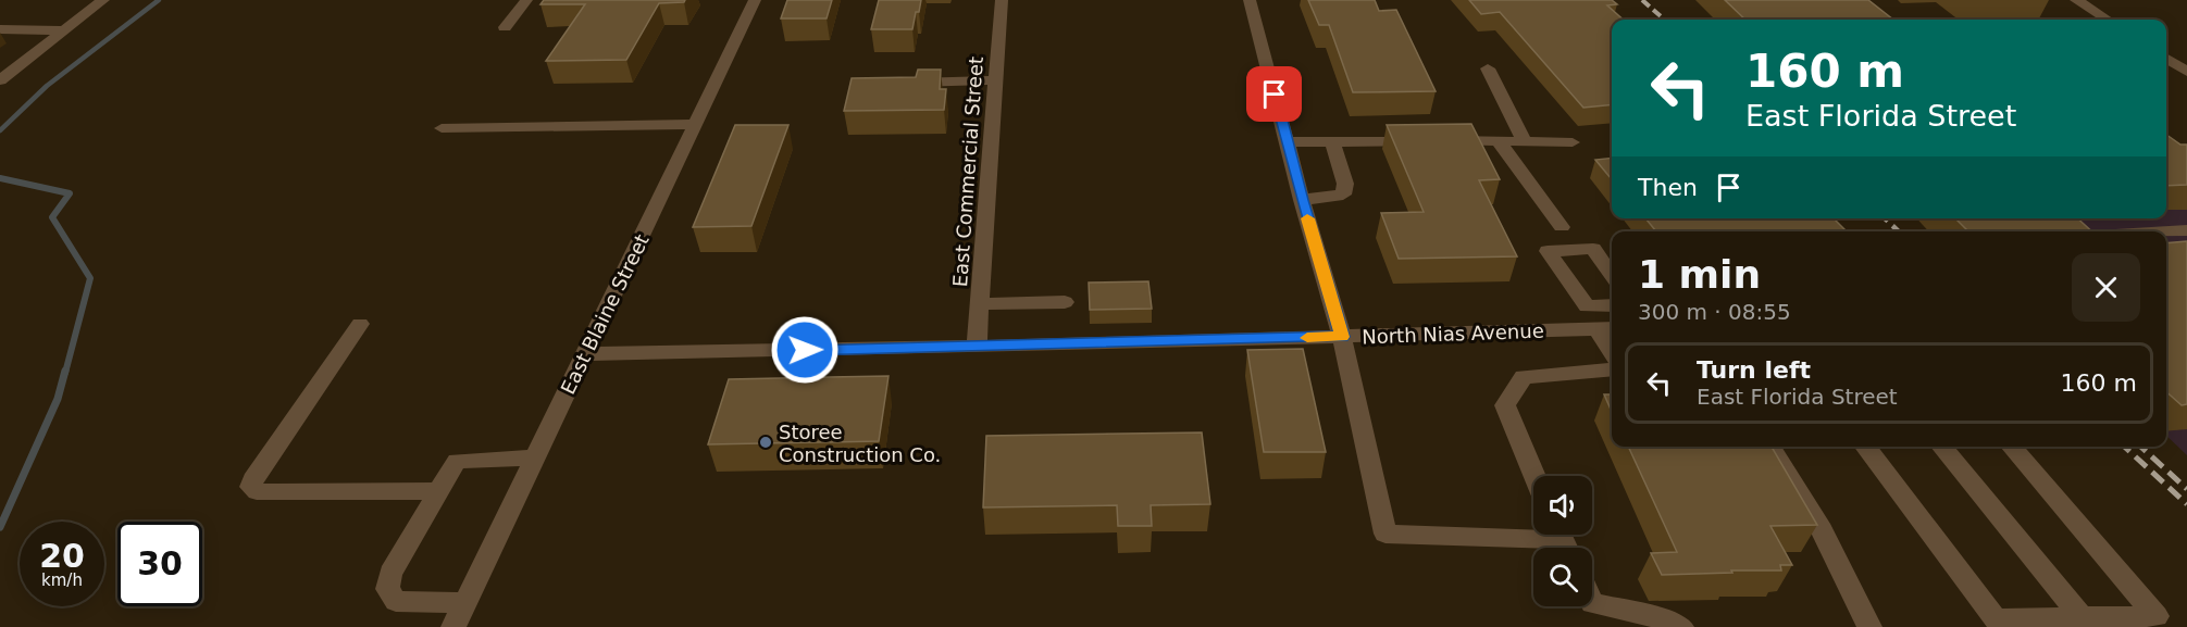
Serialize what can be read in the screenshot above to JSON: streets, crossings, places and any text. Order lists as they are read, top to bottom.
{
  "streets": {
    "street": ["East Commercial Street", "East Blaine Street", "North Nias Avenue"]
  },
  "crossings": [
    ["East Commercial Street", "North Nias Avenue"],
    ["East Blaine Street", "North Nias Avenue"]
  ],
  "places": ["Storee Construction Co."],
  "page": {
    "turn": ["160 m", "East Florida Street"],
    "then": "Then",
    "heading": ["1 min", "300 m · 08:55"],
    "list": [
      {
        "name": "Turn left",
        "note": "East Florida Street",
        "value": "160 m"
      }
    ],
    "speed": "20 km/h",
    "limit": "30"
  }
}
